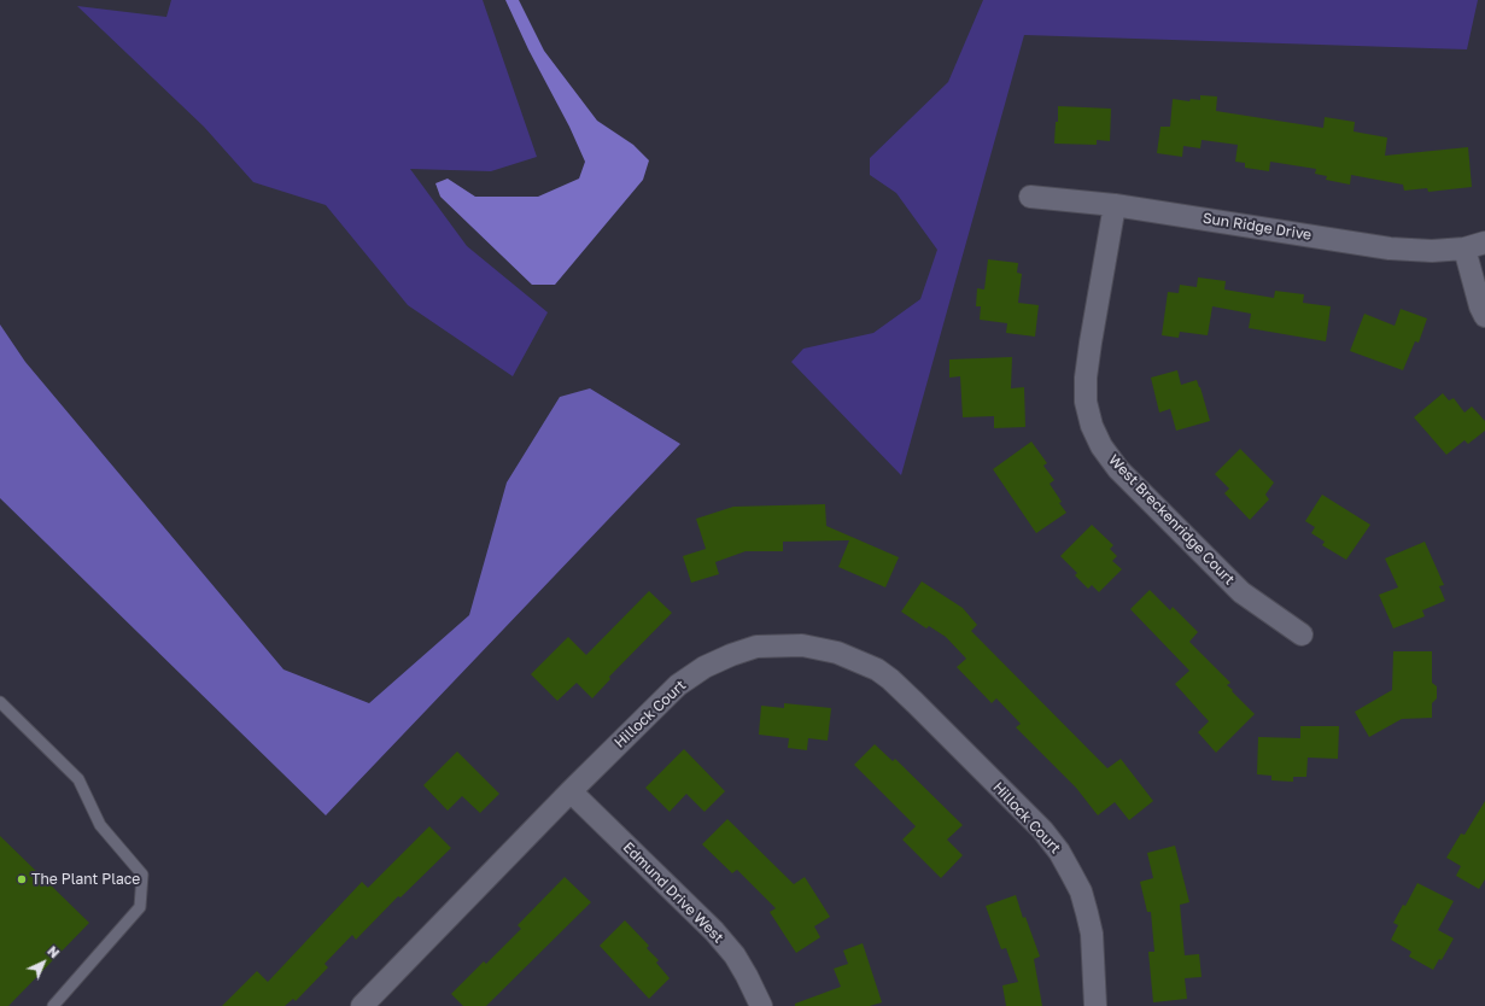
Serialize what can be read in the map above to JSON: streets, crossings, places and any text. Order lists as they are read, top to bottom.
{
  "streets": {
    "street": [
      "Sun Ridge Drive",
      "West Breckenridge Court",
      "Hillock Court",
      "Edmund Drive West"
    ]
  },
  "crossings": [
    ["Sun Ridge Drive", "West Breckenridge Court"],
    ["Hillock Court", "Edmund Drive West"]
  ],
  "places": ["The Plant Place"],
  "north": "top right"
}
